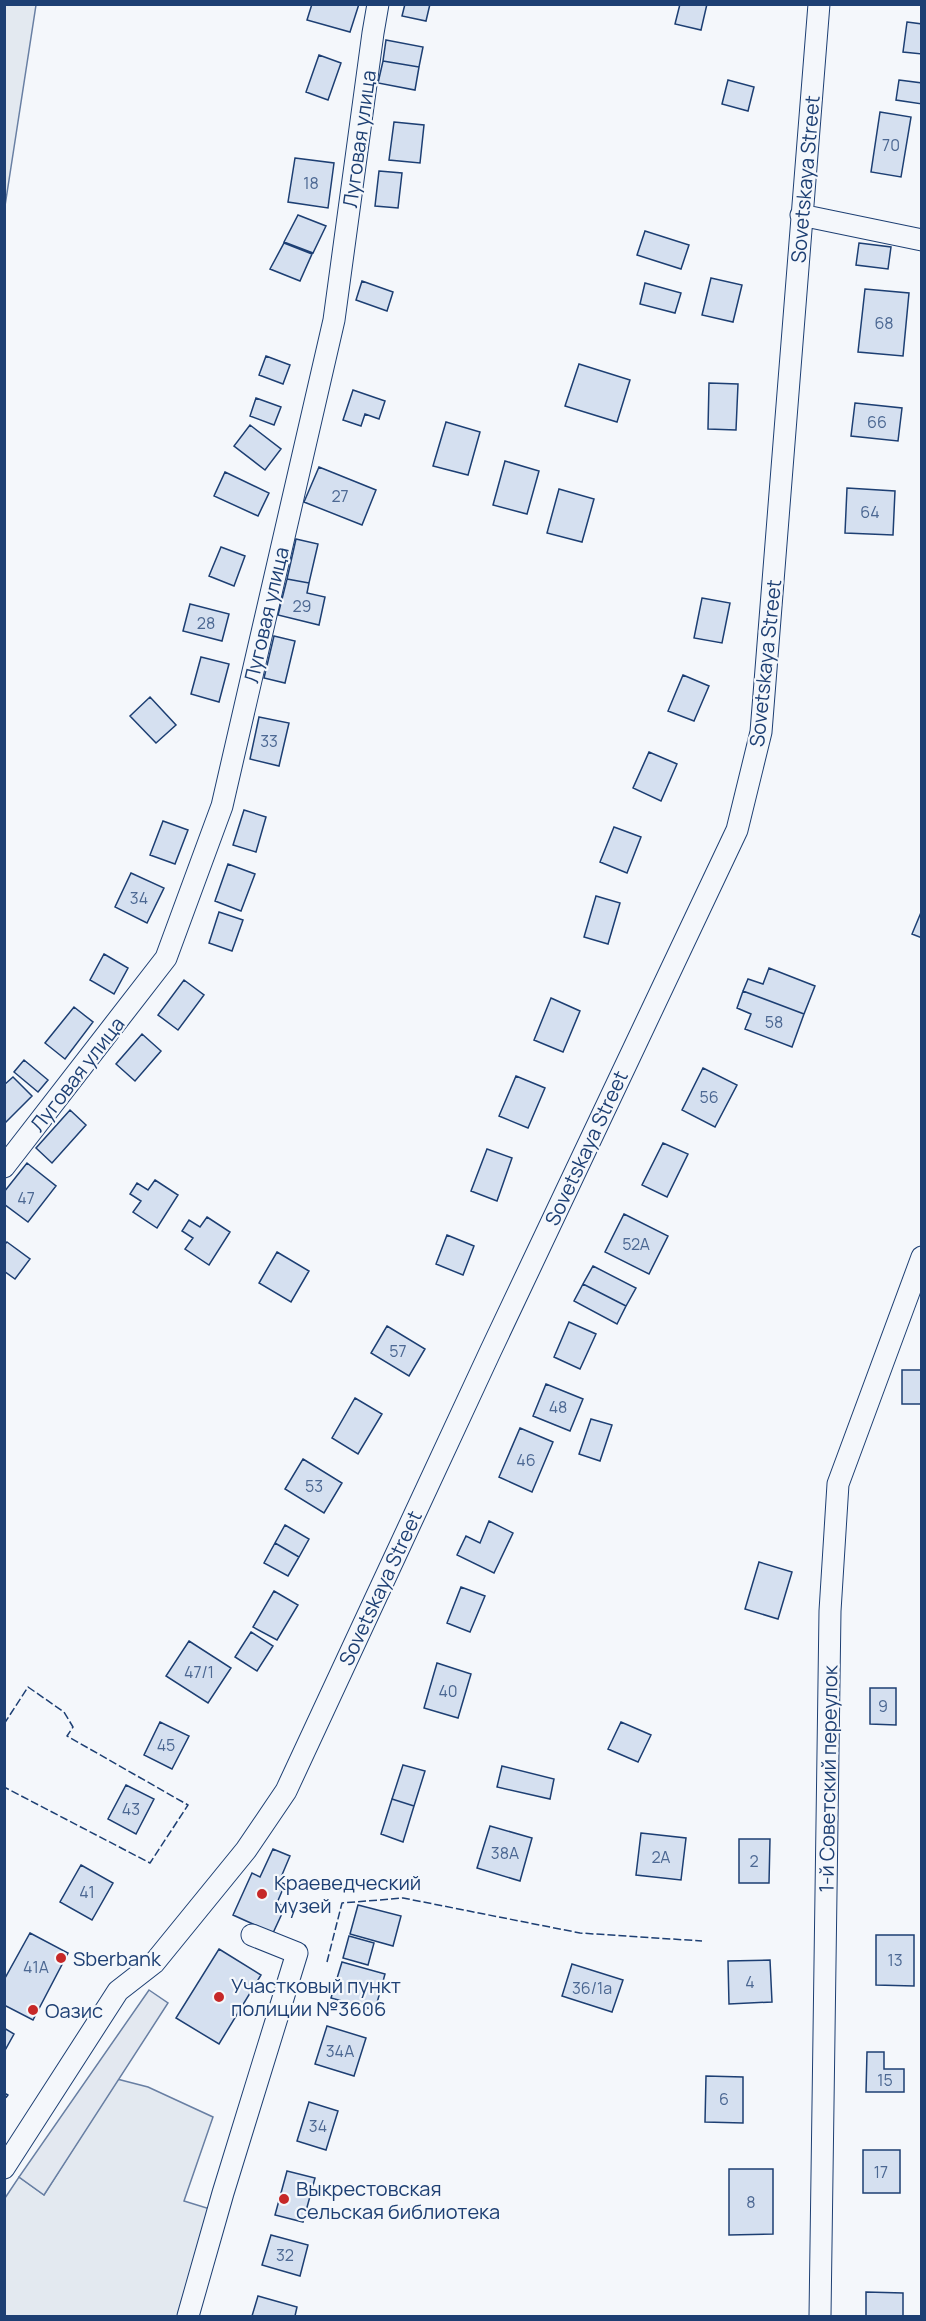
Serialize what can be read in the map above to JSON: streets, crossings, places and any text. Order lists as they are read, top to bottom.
{
  "streets": {
    "street": ["Луговая улица", "Sovetskaya Street", "1-й Советский переулок"]
  },
  "places": [
    "Краеведческий музей",
    "Sberbank",
    "Участковый пункт полиции №3606",
    "Оазис",
    "Выкрестовская сельская библиотека"
  ],
  "house_numbers": [
    "70",
    "18",
    "68",
    "66",
    "27",
    "64",
    "29",
    "28",
    "33",
    "34",
    "58",
    "56",
    "47",
    "52А",
    "57",
    "48",
    "46",
    "53",
    "47/1",
    "40",
    "9",
    "45",
    "43",
    "38А",
    "2А",
    "2",
    "41",
    "13",
    "41А",
    "4",
    "36/1а",
    "34А",
    "15",
    "6",
    "34",
    "17",
    "8",
    "32"
  ]
}
